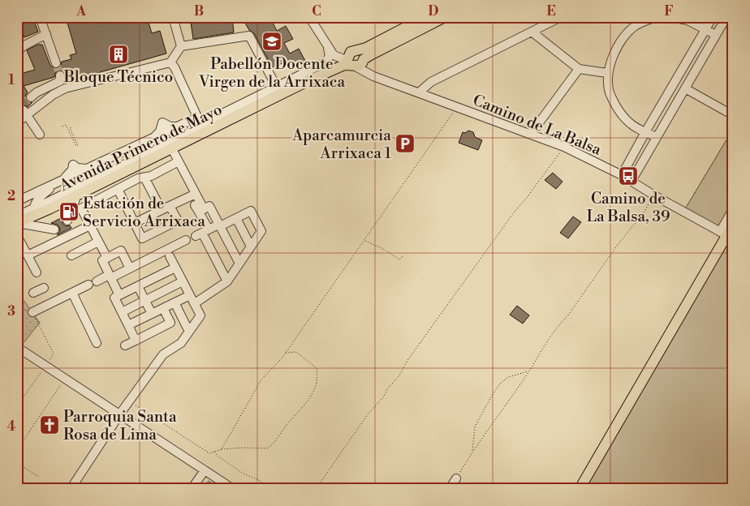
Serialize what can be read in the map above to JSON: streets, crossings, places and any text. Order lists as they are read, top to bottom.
{
  "streets": {
    "main road": ["Avenida Primero de Mayo"],
    "street": ["Camino de La Balsa"]
  },
  "crossings": [
    ["Camino de La Balsa", "Avenida Primero de Mayo"]
  ],
  "places": {
    "school or university": ["Pabellón Docente Virgen de la Arrixaca"],
    "building": ["Bloque Técnico"],
    "parking": ["Aparcamurcia Arrixaca 1"],
    "bus stop": ["Camino de La Balsa, 39"],
    "fuel station": ["Estación de Servicio Arrixaca"],
    "church": ["Parroquia Santa Rosa de Lima"]
  },
  "grid": {
    "columns": [
      "A",
      "B",
      "C",
      "D",
      "E",
      "F"
    ],
    "rows": [
      "1",
      "2",
      "3",
      "4"
    ]
  }
}
